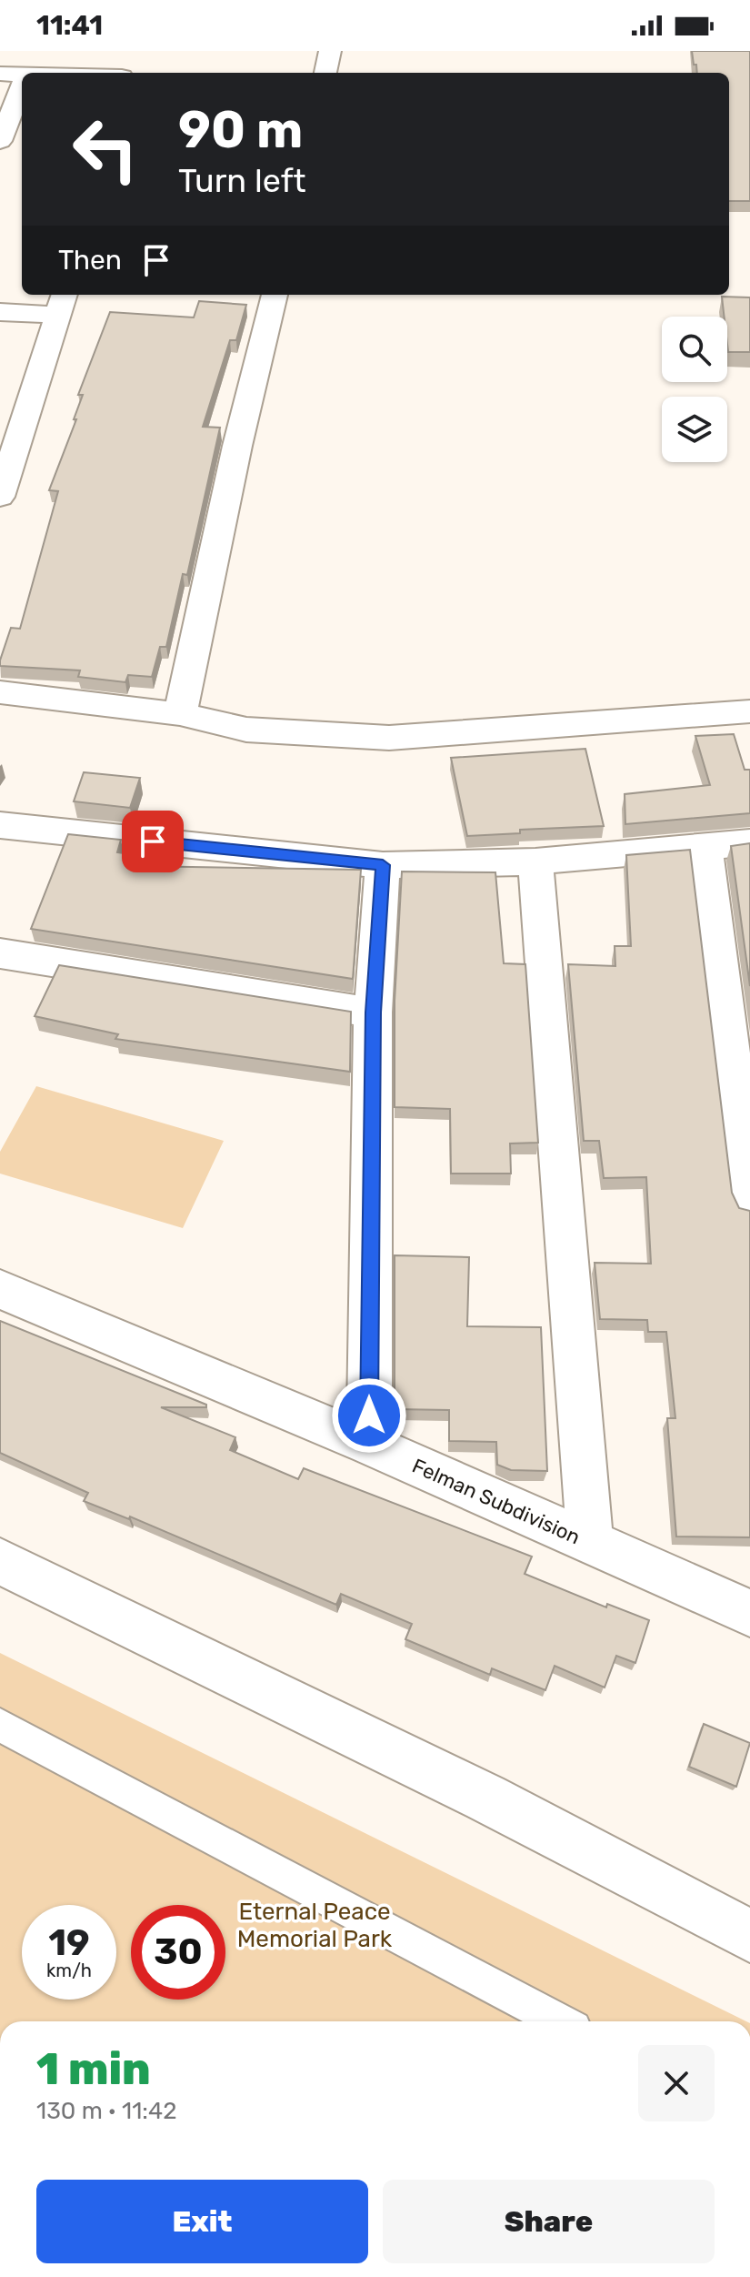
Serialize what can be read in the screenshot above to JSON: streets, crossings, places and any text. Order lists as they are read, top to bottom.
{
  "streets": {
    "street": ["Felman Subdivision"]
  },
  "parks": ["Eternal Peace Memorial Park"],
  "page": {
    "status": "11:41",
    "turn": ["90 m", "Turn left"],
    "then": "Then",
    "speed": "19 km/h",
    "limit": "30",
    "heading": ["1 min", "130 m · 11:42"],
    "buttons": ["Exit", "Share"]
  }
}
